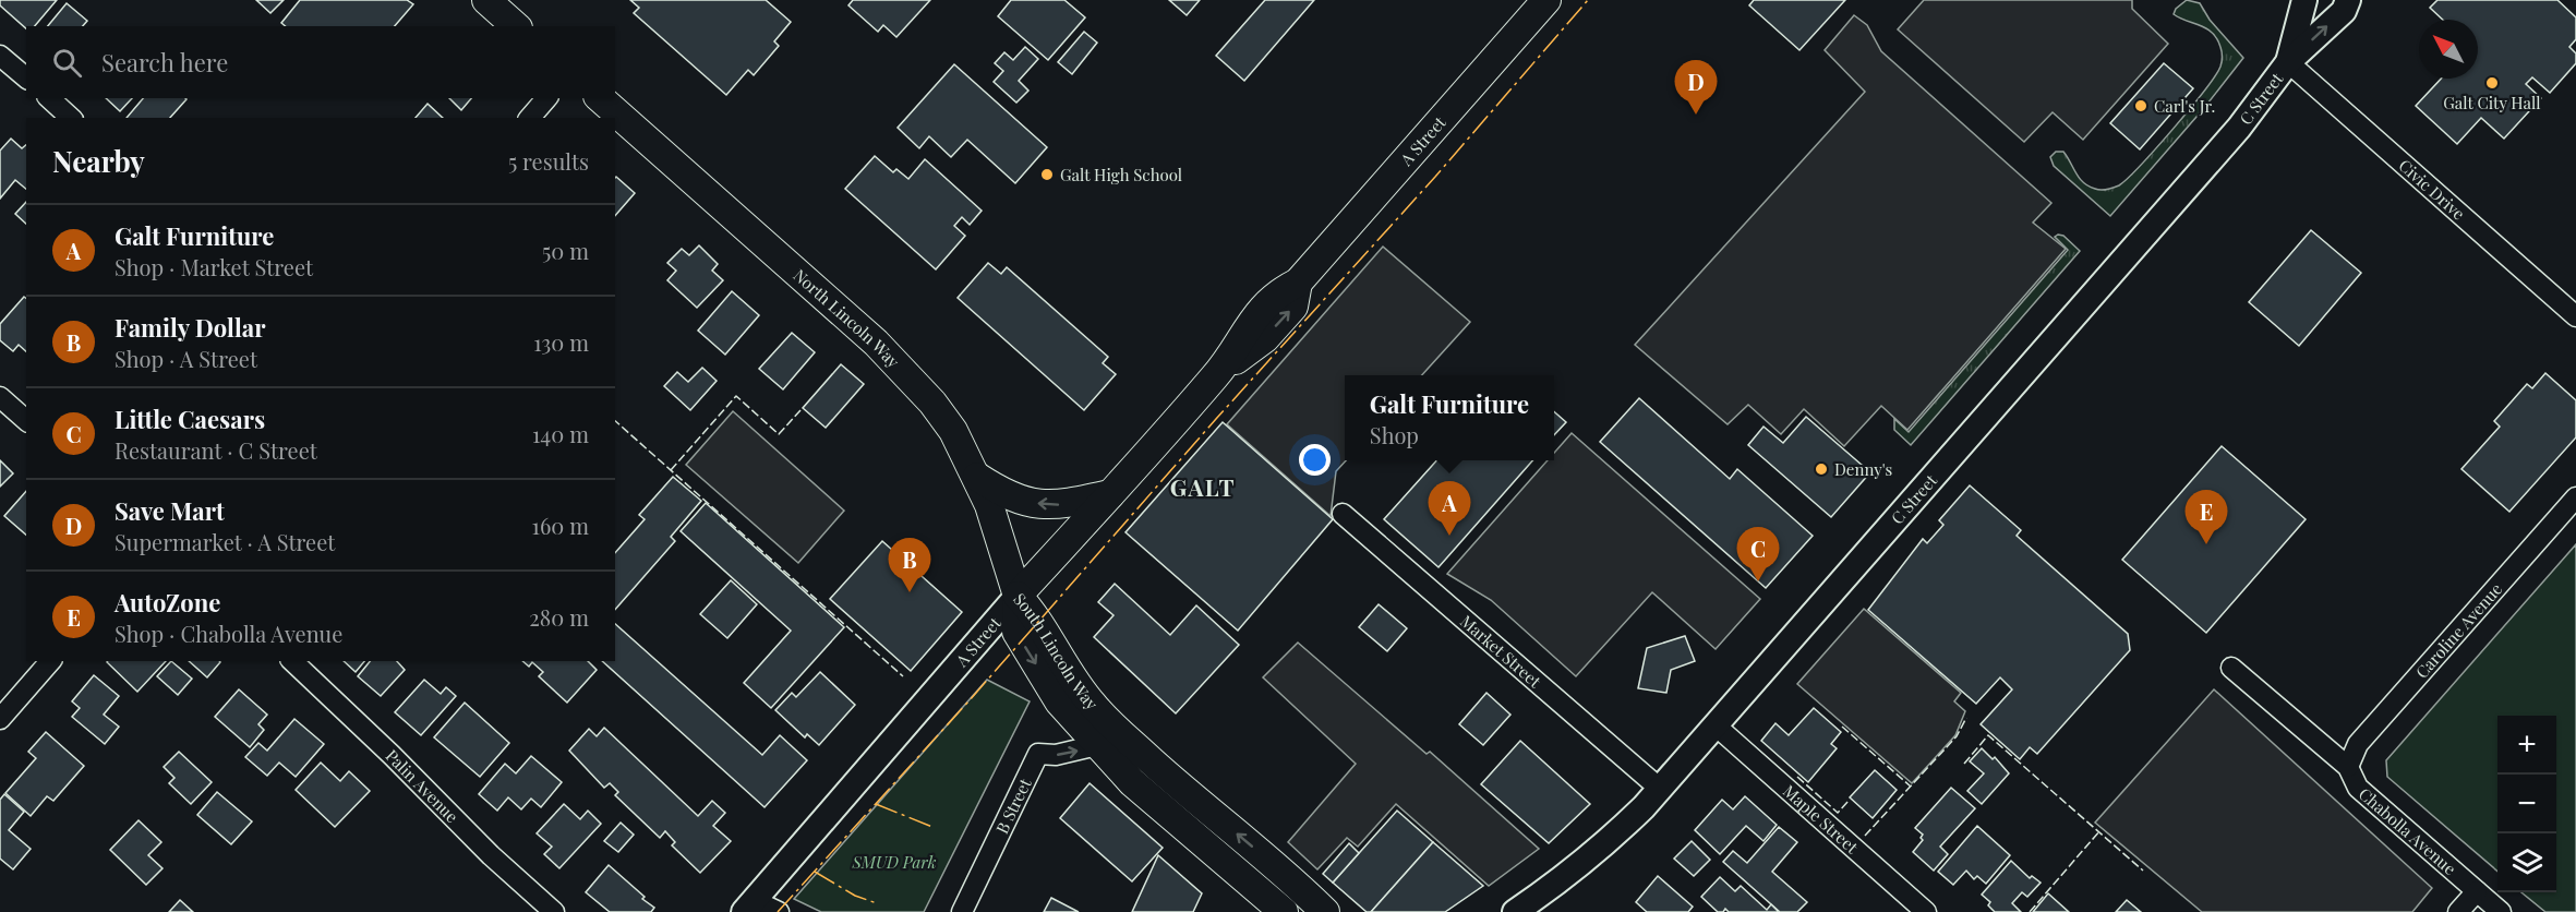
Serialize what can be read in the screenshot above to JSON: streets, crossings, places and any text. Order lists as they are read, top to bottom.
{
  "streets": {
    "main road": ["A Street", "North Lincoln Way", "South Lincoln Way"],
    "street": [
      "C Street",
      "Civic Drive",
      "Caroline Avenue",
      "Market Street",
      "Palin Avenue",
      "B Street",
      "Maple Street",
      "Chabolla Avenue"
    ]
  },
  "crossings": [
    ["C Street", "Civic Drive"],
    ["C Street", "Market Street"],
    ["C Street", "Maple Street"],
    ["A Street", "North Lincoln Way"],
    ["A Street", "South Lincoln Way"],
    ["North Lincoln Way", "South Lincoln Way"],
    ["Caroline Avenue", "Chabolla Avenue"],
    ["South Lincoln Way", "B Street"]
  ],
  "one_way": ["B Street"],
  "districts": ["GALT"],
  "parks": ["SMUD Park"],
  "places": [
    "Galt City Hall",
    "Carl's Jr.",
    "Galt High School",
    "Denny's"
  ],
  "north": "top left",
  "page": {
    "search": "Search here",
    "pins": [
      "D",
      "A",
      "E",
      "C",
      "B"
    ],
    "heading": ["Nearby", "5 results"],
    "list": [
      {
        "mark": "A",
        "name": "Galt Furniture",
        "note": "Shop · Market Street",
        "value": "50 m"
      },
      {
        "mark": "B",
        "name": "Family Dollar",
        "note": "Shop · A Street",
        "value": "130 m"
      },
      {
        "mark": "C",
        "name": "Little Caesars",
        "note": "Restaurant · C Street",
        "value": "140 m"
      },
      {
        "mark": "D",
        "name": "Save Mart",
        "note": "Supermarket · A Street",
        "value": "160 m"
      },
      {
        "mark": "E",
        "name": "AutoZone",
        "note": "Shop · Chabolla Avenue",
        "value": "280 m"
      }
    ],
    "popup": ["Galt Furniture", "Shop"],
    "map_buttons": ["+", "−"]
  }
}
